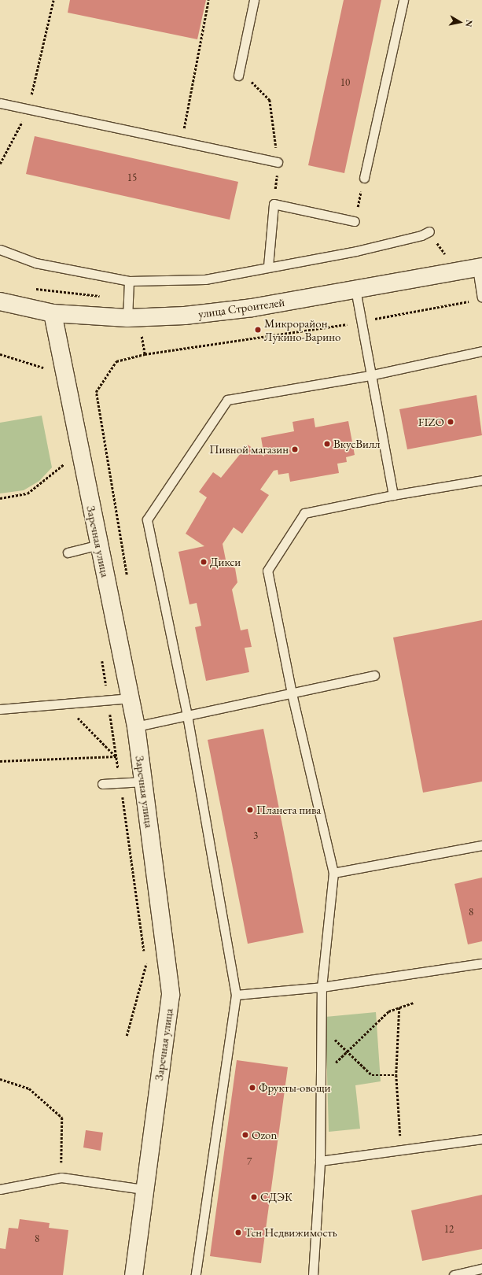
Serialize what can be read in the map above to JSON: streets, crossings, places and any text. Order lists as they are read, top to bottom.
{
  "streets": {
    "street": ["улица Строителей", "Заречная улица"]
  },
  "crossings": [
    ["улица Строителей", "Заречная улица"]
  ],
  "places": [
    "Микрорайон Лукино-Варино",
    "FIZO",
    "ВкусВилл",
    "Пивной магазин",
    "Дикси",
    "Планета пива",
    "Фрукты-овощи",
    "Ozon",
    "СДЭК",
    "Тсн Недвижимость"
  ],
  "house_numbers": [
    "10",
    "15",
    "3",
    "8",
    "7",
    "12",
    "8"
  ],
  "north": "right"
}
